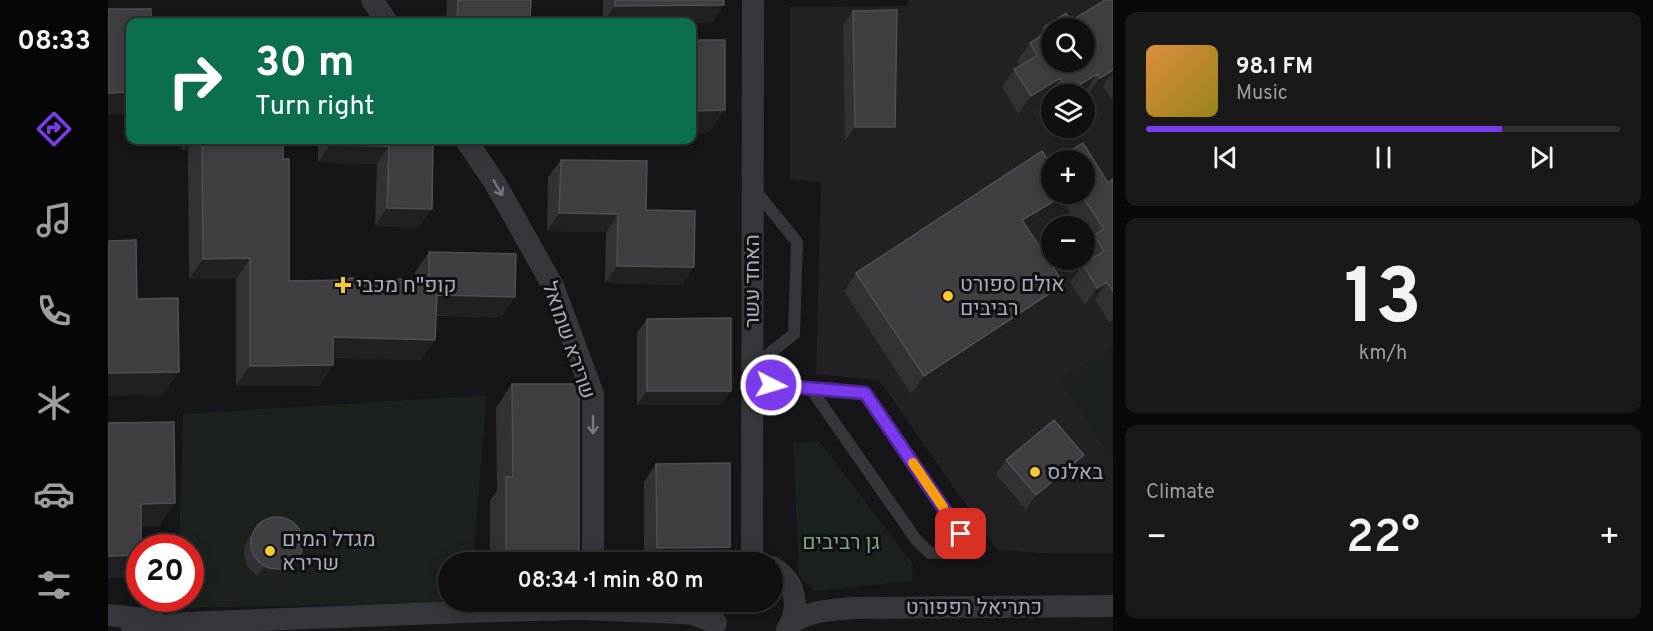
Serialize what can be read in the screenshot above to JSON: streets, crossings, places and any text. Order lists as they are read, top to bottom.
{
  "streets": {
    "street": ["האחד עשר", "שרירא שמואל", "כתריאל רפפורט"]
  },
  "one_way": ["שרירא שמואל"],
  "parks": ["גן רביבים"],
  "places": {
    "health": ["קופ\"ח מכבי"],
    "other": ["אולם ספורט רביבים", "באלנס", "מגדל המים שרירא"]
  },
  "page": {
    "tabs": "08:33",
    "map_buttons": ["+", "−"],
    "turn": ["30 m", "Turn right"],
    "song": ["98.1 FM", "Music"],
    "tile": [
      ["13", "km/h"],
      "Climate"
    ],
    "heat": ["−", "22°", "+"],
    "limit": "20",
    "trip": "08:34 · 1 min · 80 m"
  }
}
